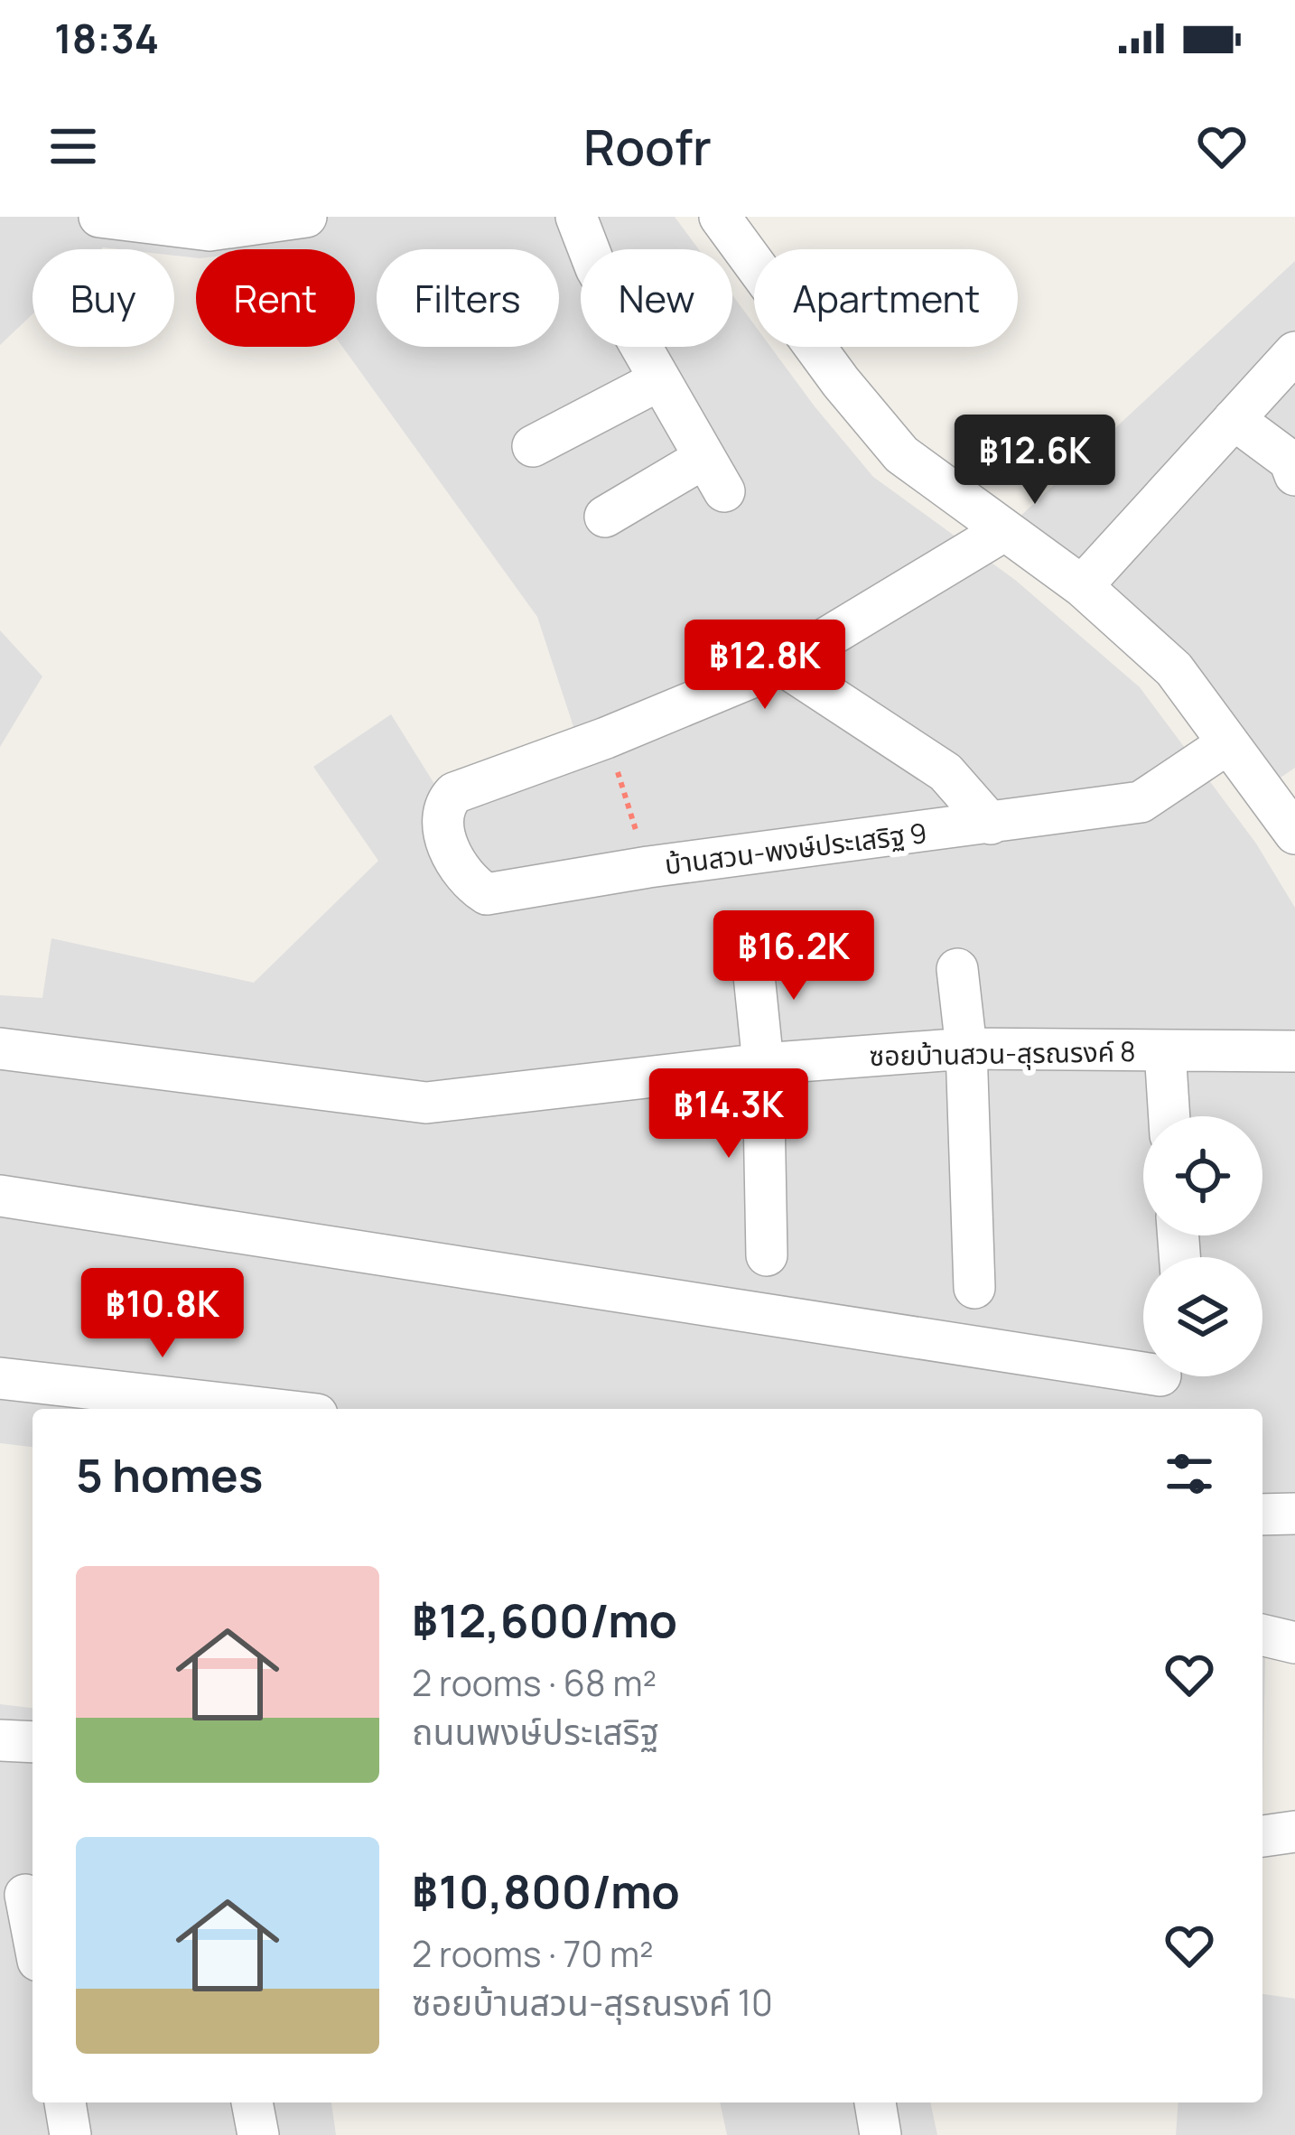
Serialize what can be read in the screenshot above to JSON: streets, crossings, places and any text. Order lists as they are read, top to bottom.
{
  "streets": {
    "street": ["บ้านสวน-พงษ์ประเสริฐ 9", "ซอยบ้านสวน-สุรณรงค์ 8"]
  },
  "page": {
    "status": "18:34",
    "header": "Roofr",
    "chip": [
      "Buy",
      "Rent",
      "Filters",
      "New",
      "Apartment"
    ],
    "price": [
      "฿12.6K",
      "฿12.8K",
      "฿16.2K",
      "฿14.3K",
      "฿10.8K"
    ],
    "heading": "5 homes",
    "list": [
      {
        "name": "฿12,600/mo",
        "note": "2 rooms · 68 m² · ถนนพงษ์ประเสริฐ"
      },
      {
        "name": "฿10,800/mo",
        "note": "2 rooms · 70 m² · ซอยบ้านสวน-สุรณรงค์ 10"
      }
    ]
  }
}
